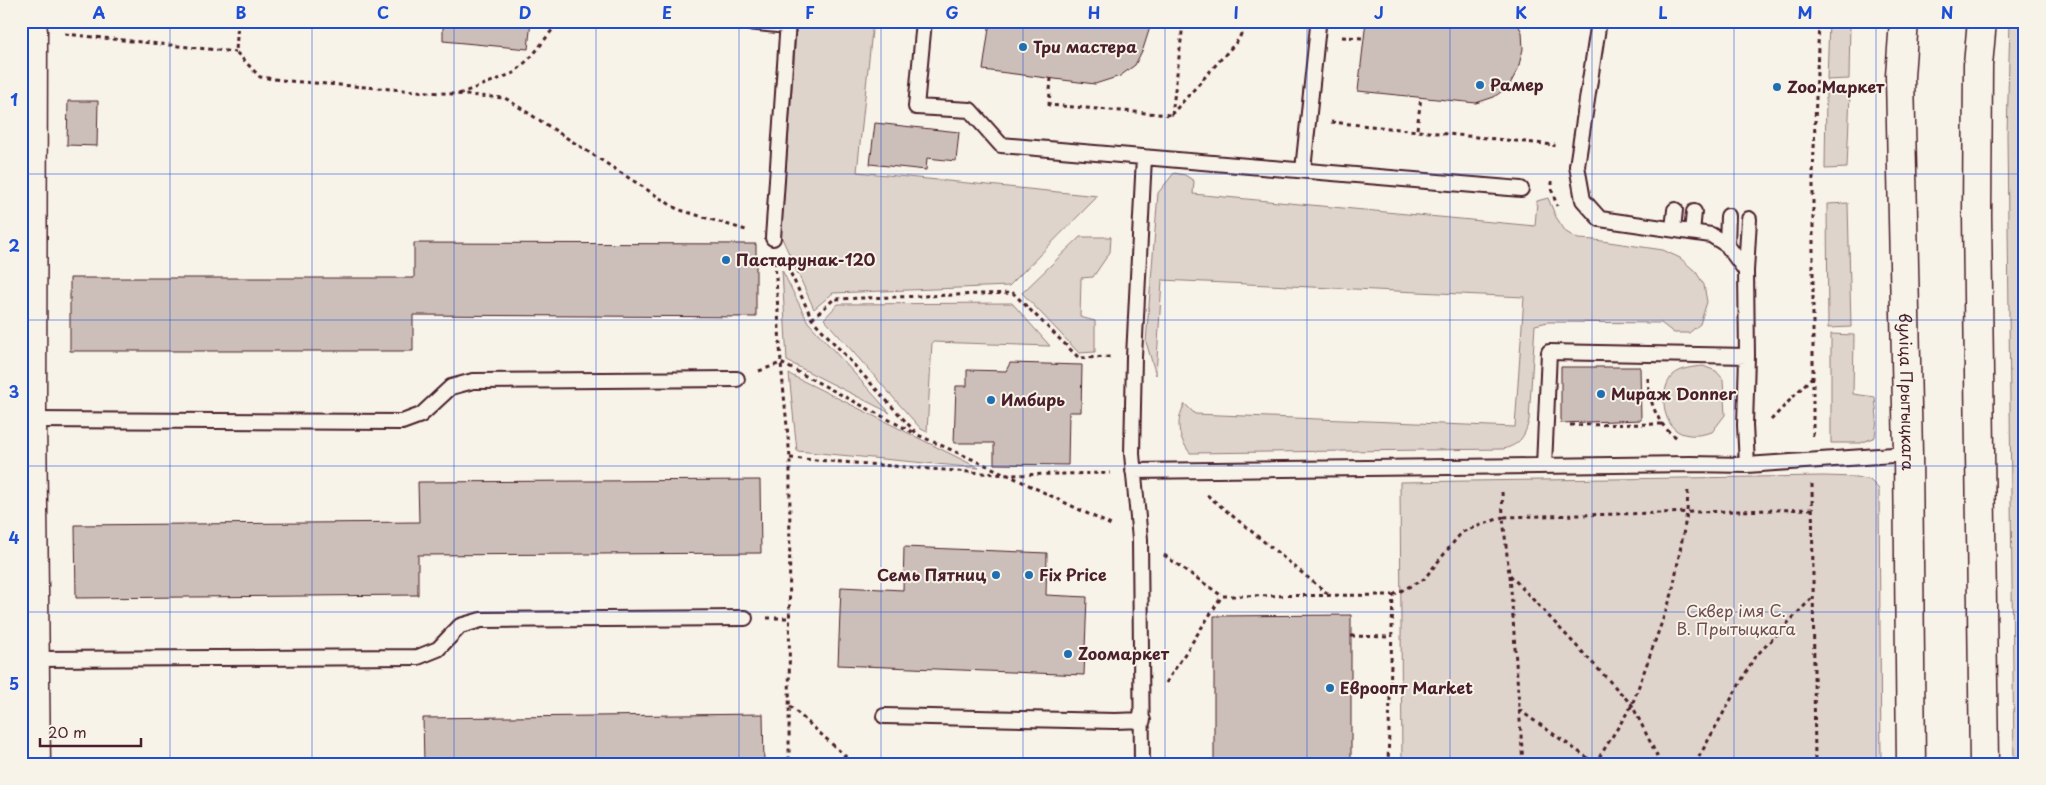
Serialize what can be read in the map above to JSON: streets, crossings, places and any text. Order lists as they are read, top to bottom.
{
  "streets": {
    "main road": ["вуліца Прытыцкага"]
  },
  "parks": ["Сквер імя С. В. Прытыцкага"],
  "places": [
    "Три мастера",
    "Рамер",
    "Zoo Маркет",
    "Пастарунак-120",
    "Мираж Donner",
    "Имбирь",
    "Семь Пятниц",
    "Fix Price",
    "Zooмаркет",
    "Евроопт Market"
  ],
  "scale_bar": "20 m",
  "grid": {
    "columns": [
      "A",
      "B",
      "C",
      "D",
      "E",
      "F",
      "G",
      "H",
      "I",
      "J",
      "K",
      "L",
      "M",
      "N"
    ],
    "rows": [
      "1",
      "2",
      "3",
      "4",
      "5"
    ]
  }
}
